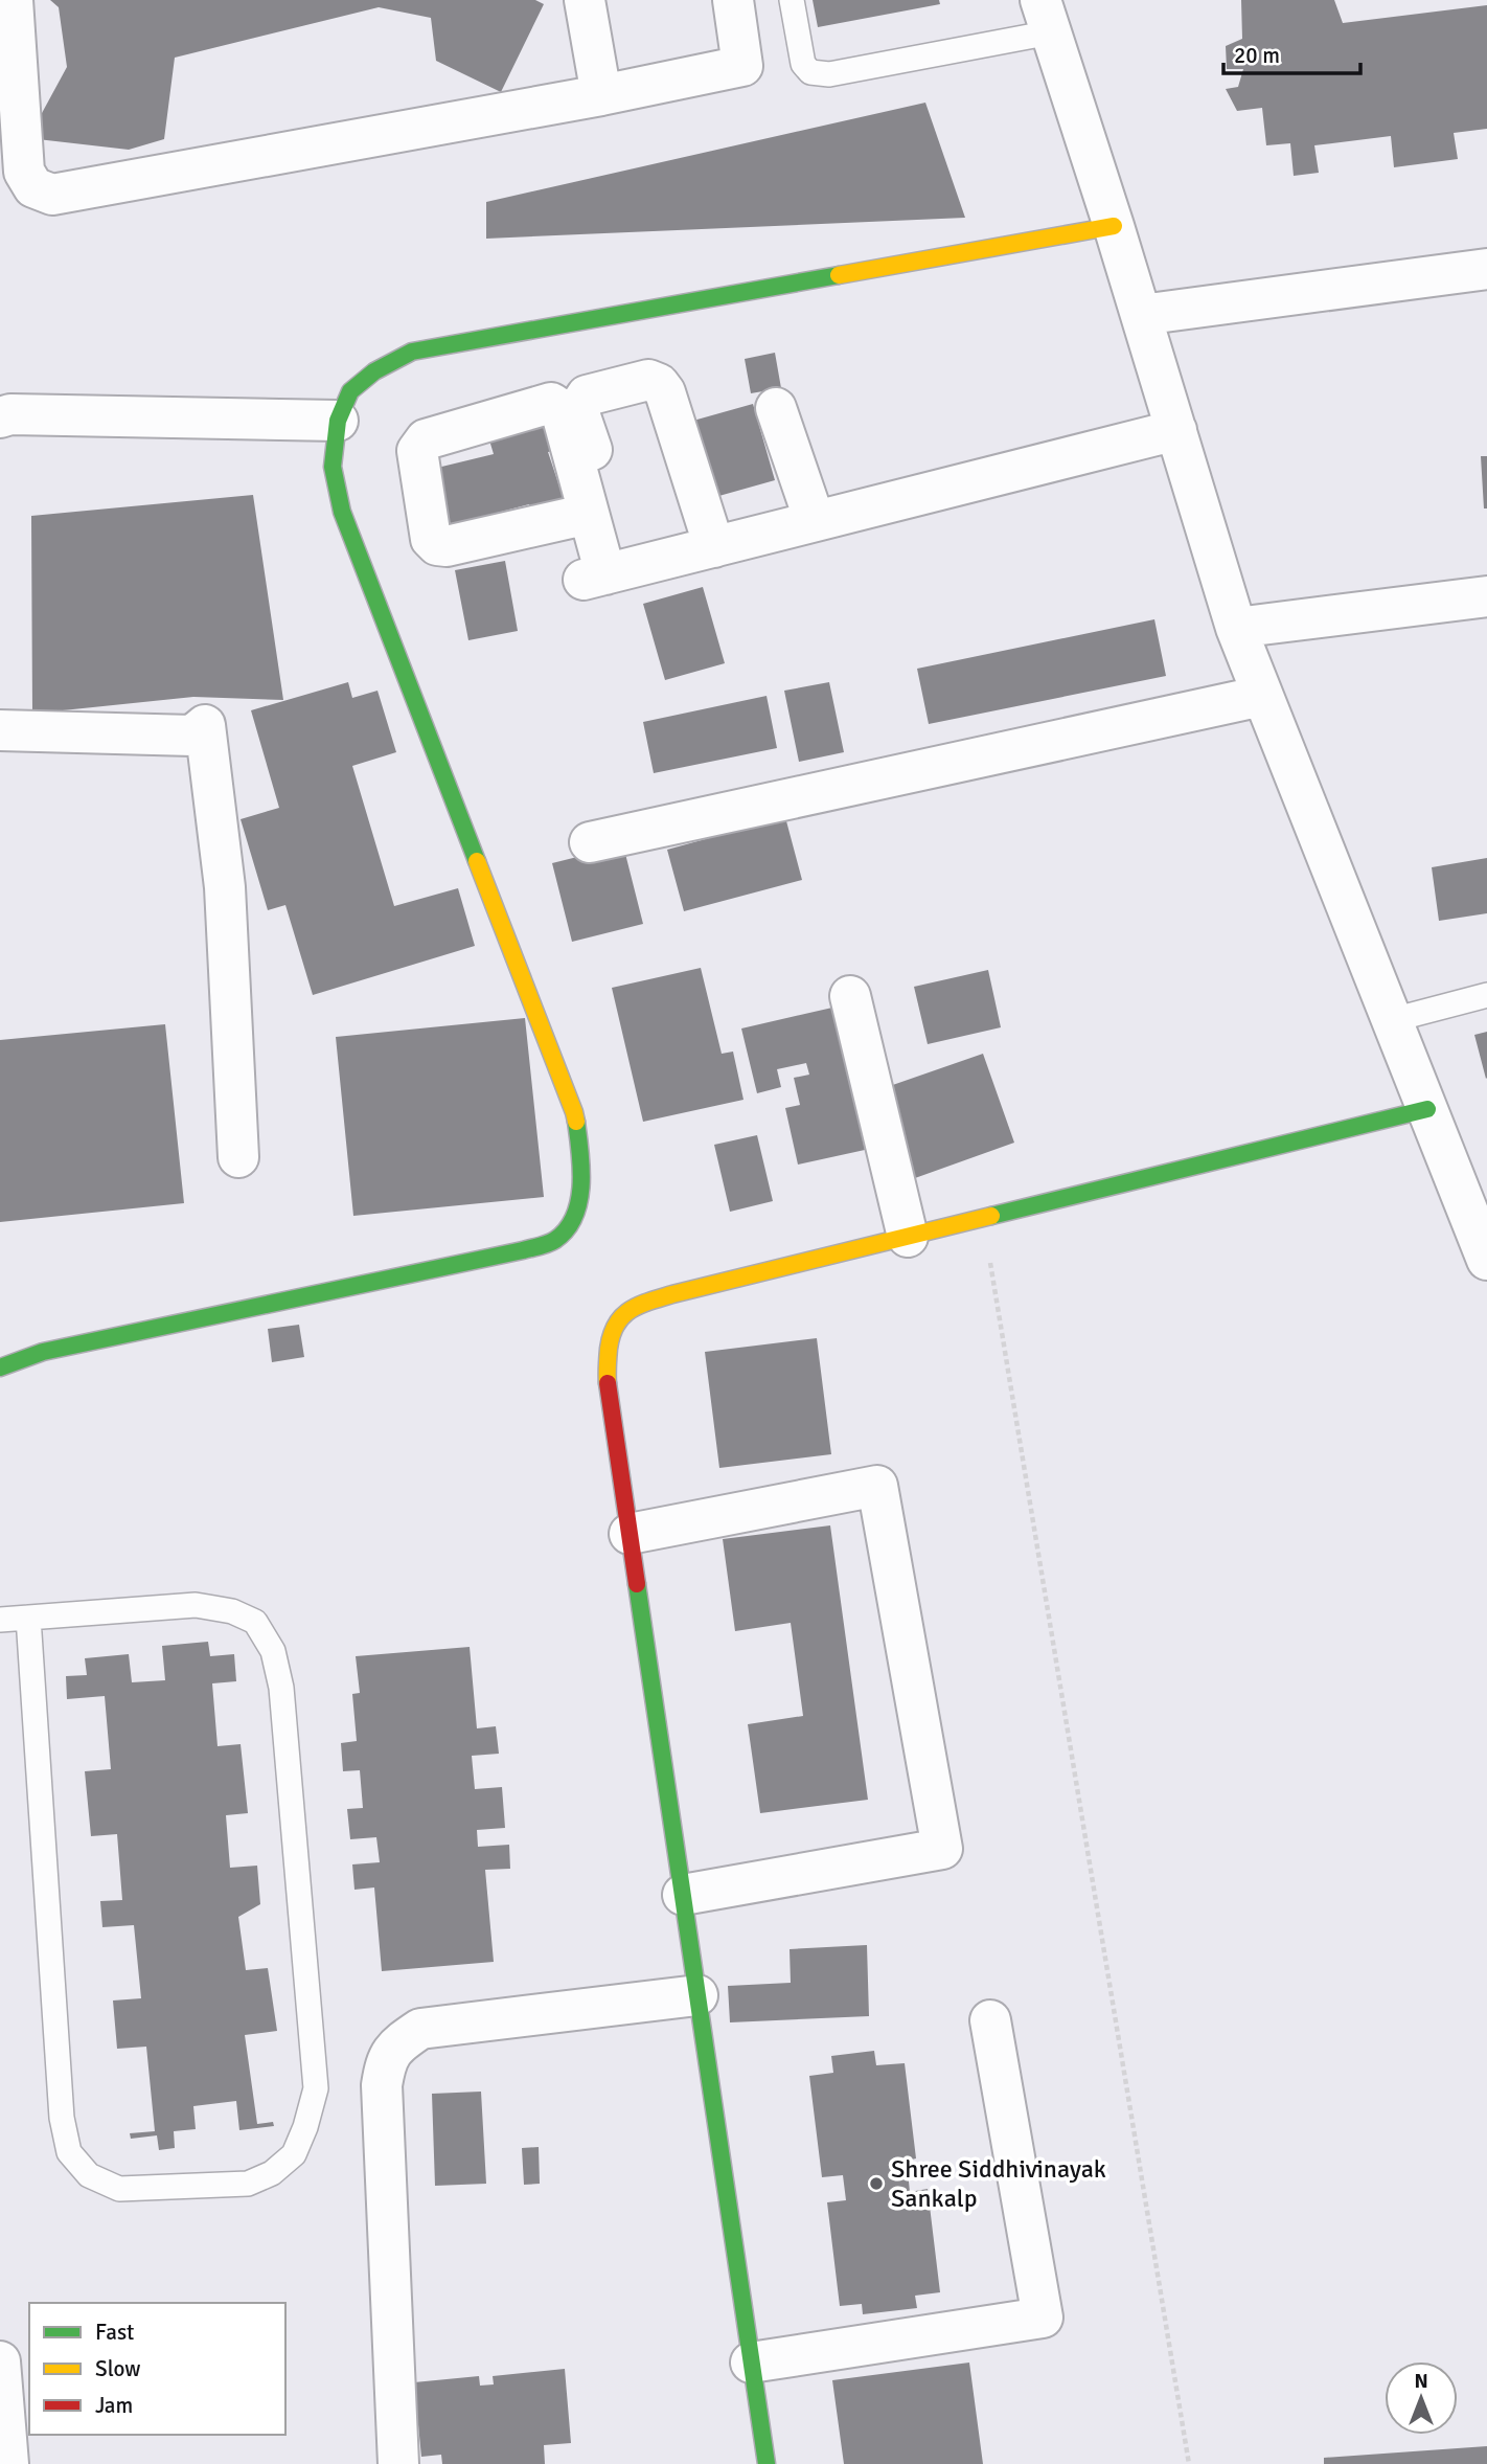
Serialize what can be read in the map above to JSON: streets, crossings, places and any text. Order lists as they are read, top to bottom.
{
  "places": ["Shree Siddhivinayak Sankalp"],
  "legend": ["Fast", "Slow", "Jam"],
  "scale_bar": "20 m",
  "north": "top"
}
